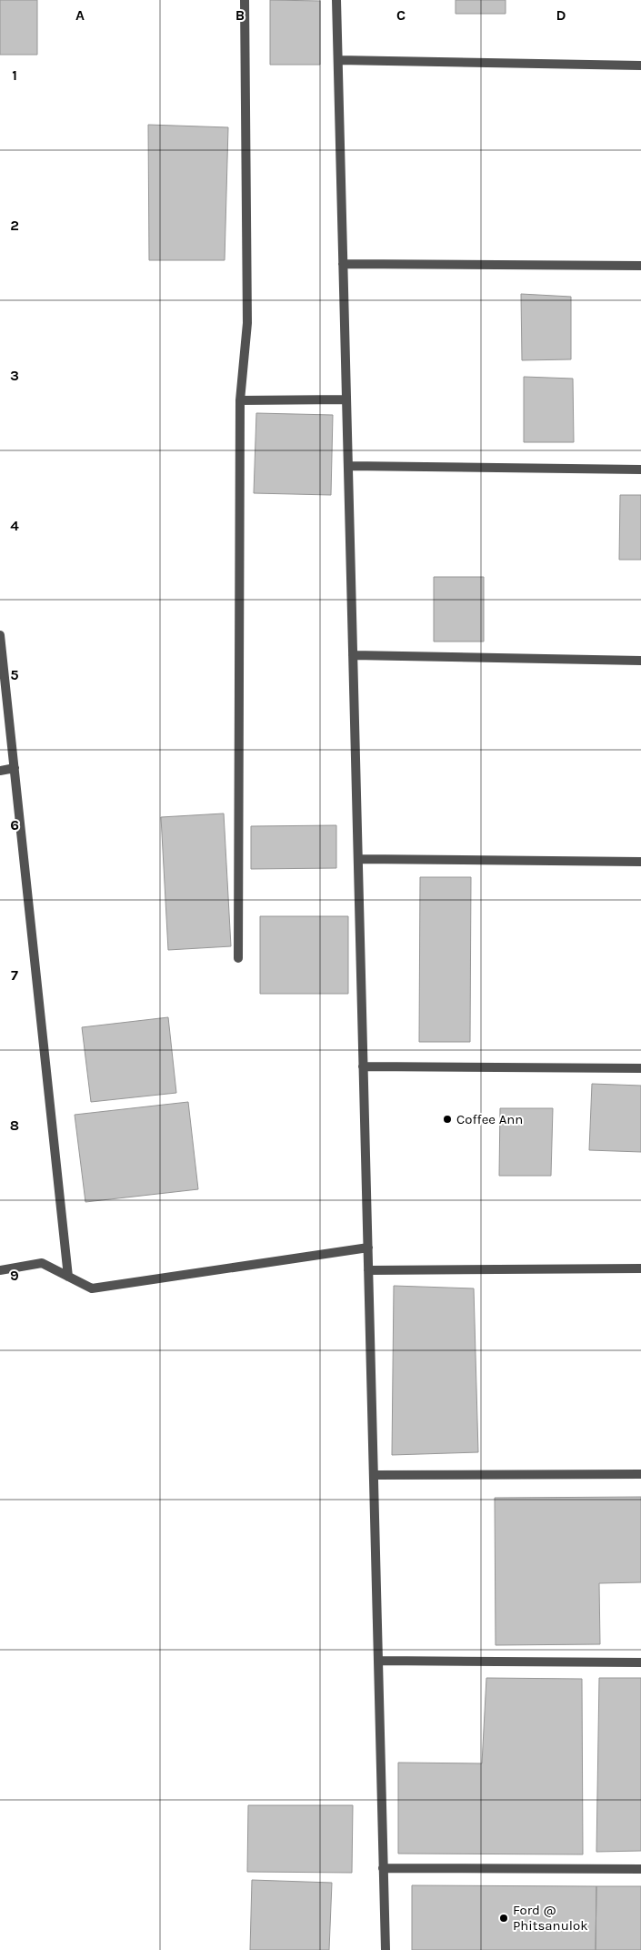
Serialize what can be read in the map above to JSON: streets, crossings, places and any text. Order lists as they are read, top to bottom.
{
  "places": ["Coffee Ann", "Ford @ Phitsanulok"],
  "grid": {
    "columns": [
      "A",
      "B",
      "C",
      "D"
    ],
    "rows": [
      "1",
      "2",
      "3",
      "4",
      "5",
      "6",
      "7",
      "8",
      "9"
    ]
  }
}
